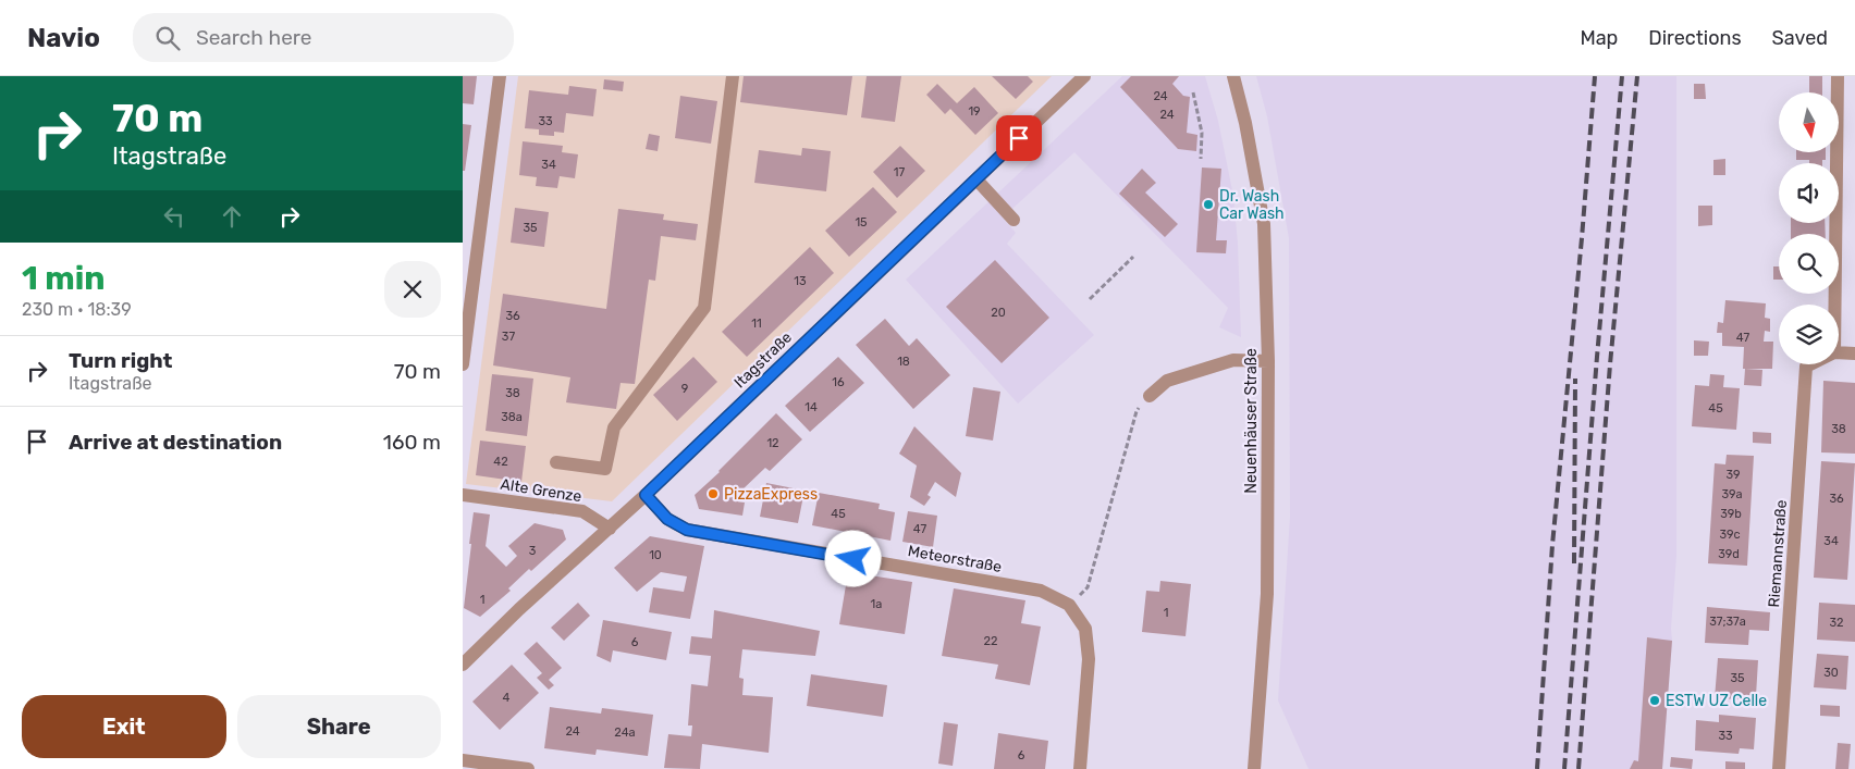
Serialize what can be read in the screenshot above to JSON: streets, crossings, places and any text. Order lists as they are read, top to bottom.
{
  "streets": {
    "street": [
      "Itagstraße",
      "Neuenhäuser Straße",
      "Alte Grenze",
      "Riemannstraße",
      "Meteorstraße"
    ]
  },
  "crossings": [
    ["Itagstraße", "Alte Grenze"],
    ["Itagstraße", "Meteorstraße"]
  ],
  "places": ["Dr. Wash Car Wash", "PizzaExpress", "ESTW UZ Celle"],
  "house_numbers": [
    "24",
    "19",
    "24",
    "33",
    "34",
    "17",
    "15",
    "35",
    "13",
    "20",
    "36",
    "11",
    "37",
    "47",
    "18",
    "16",
    "9",
    "38",
    "14",
    "45",
    "38a",
    "38",
    "12",
    "42",
    "39",
    "39a",
    "36",
    "45",
    "39b",
    "47",
    "39c",
    "34",
    "3",
    "39d",
    "10",
    "1",
    "1a",
    "1",
    "37;37a",
    "32",
    "22",
    "6",
    "30",
    "35",
    "4",
    "24",
    "24a",
    "33",
    "6"
  ],
  "north": "bottom",
  "page": {
    "header": "Navio",
    "search": "Search here",
    "nav": ["Map", "Directions", "Saved"],
    "turn": ["70 m", "Itagstraße"],
    "heading": ["1 min", "230 m · 18:39"],
    "list": [
      {
        "name": "Turn right",
        "note": "Itagstraße",
        "value": "70 m"
      },
      {
        "name": "Arrive at destination",
        "value": "160 m"
      }
    ],
    "buttons": ["Exit", "Share"]
  }
}
